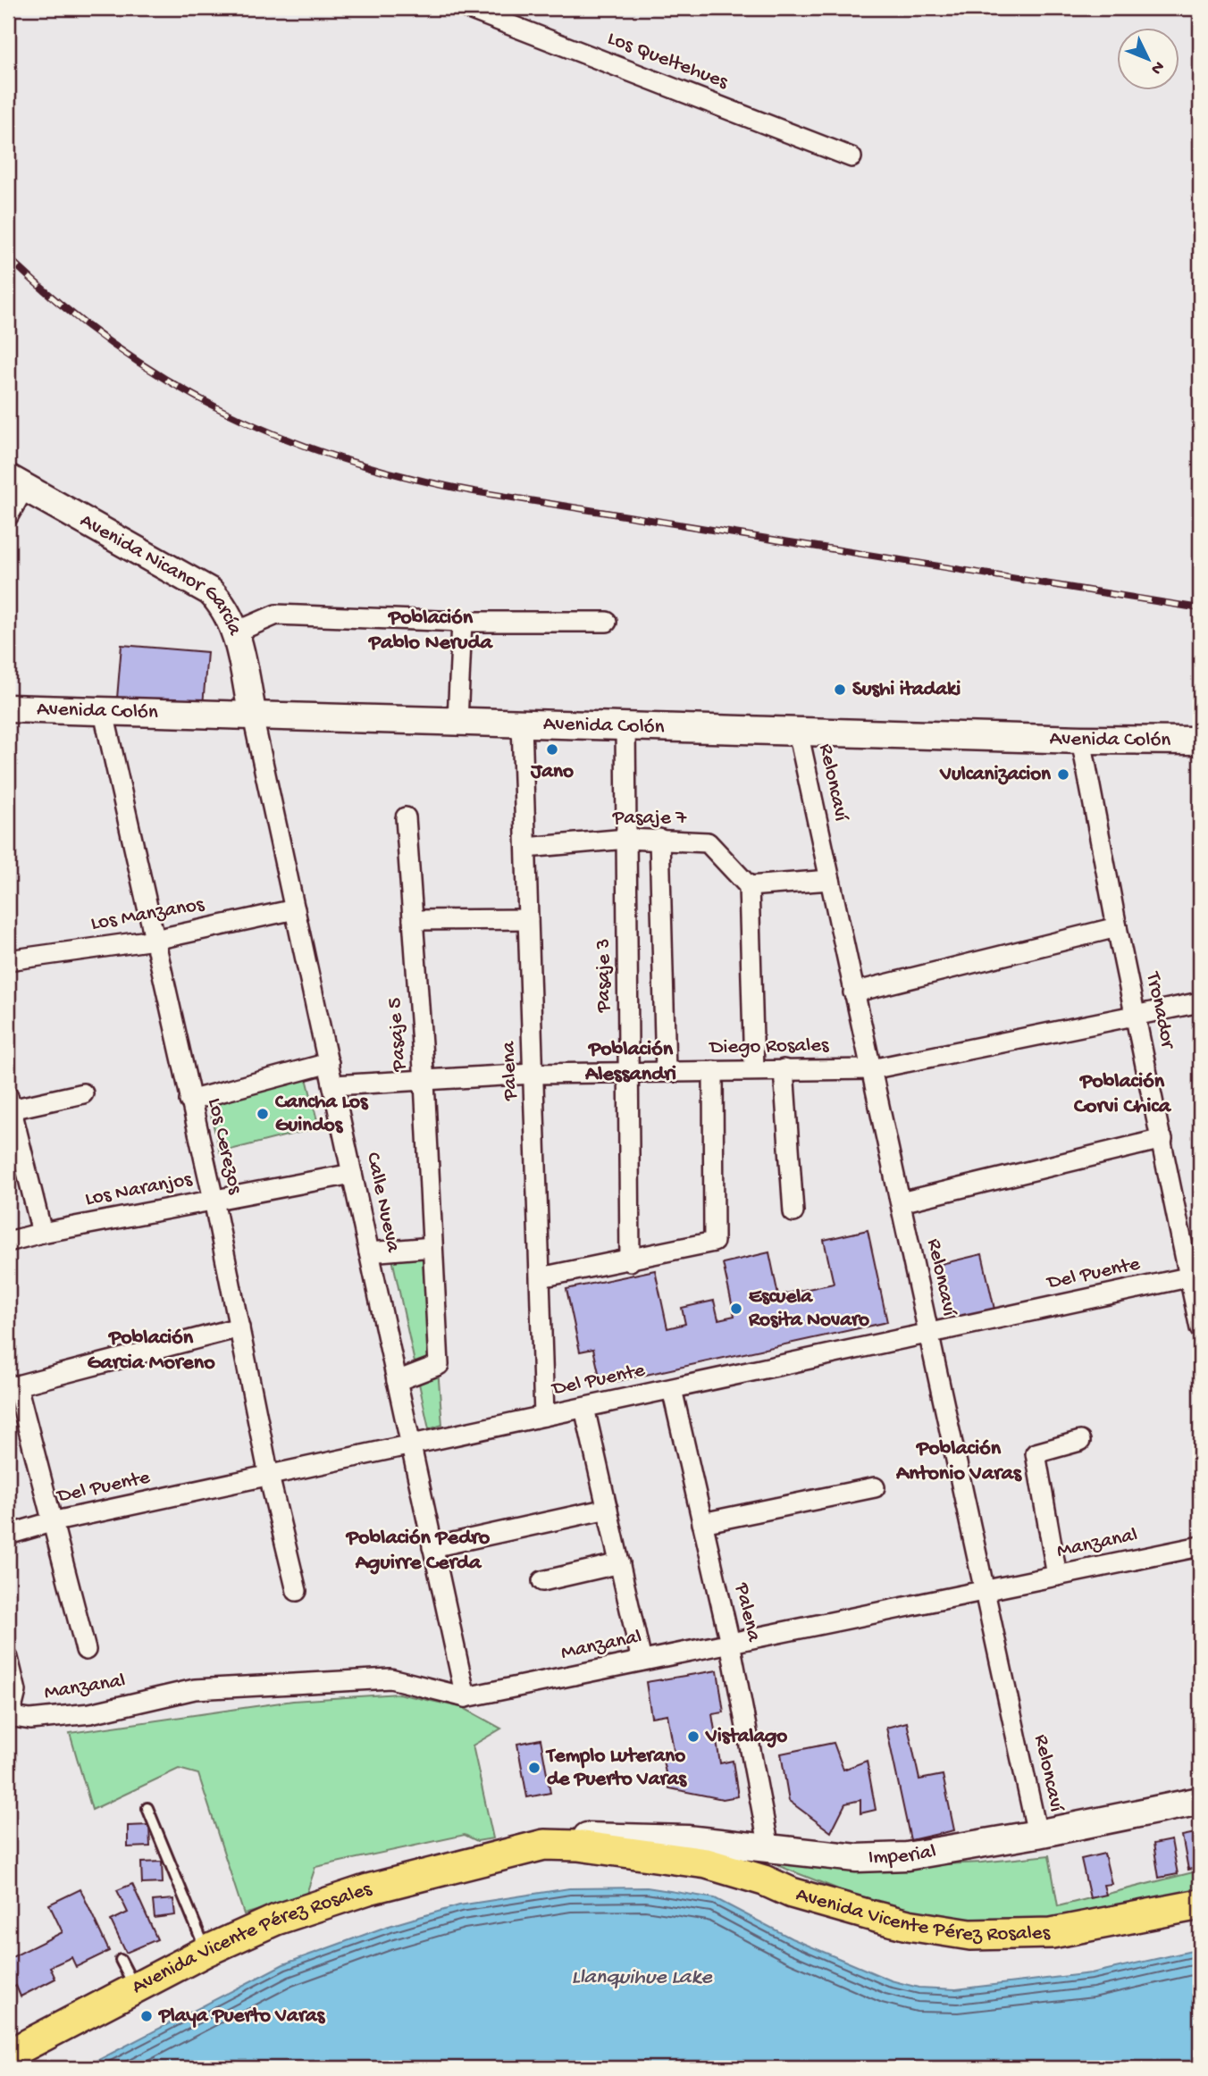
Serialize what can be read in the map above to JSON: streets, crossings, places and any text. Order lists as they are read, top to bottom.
{
  "streets": {
    "main road": [
      "Avenida Nicanor García",
      "Avenida Colón",
      "Imperial",
      "Avenida Vicente Pérez Rosales"
    ],
    "street": [
      "Los Queltehues",
      "Reloncaví",
      "Pasaje 7",
      "Los Manzanos",
      "Pasaje 3",
      "Tronador",
      "Pasaje 5",
      "Diego Rosales",
      "Palena",
      "Los Cerezos",
      "Los Naranjos",
      "Calle Nueva",
      "Del Puente",
      "Manzanal"
    ]
  },
  "crossings": [
    ["Avenida Nicanor García", "Avenida Colón"],
    ["Avenida Nicanor García", "Calle Nueva"],
    ["Avenida Colón", "Reloncaví"],
    ["Avenida Colón", "Pasaje 3"],
    ["Avenida Colón", "Tronador"],
    ["Avenida Colón", "Palena"],
    ["Avenida Colón", "Los Cerezos"],
    ["Avenida Colón", "Calle Nueva"],
    ["Reloncaví", "Diego Rosales"],
    ["Reloncaví", "Del Puente"],
    ["Reloncaví", "Manzanal"],
    ["Reloncaví", "Imperial"],
    ["Pasaje 7", "Pasaje 3"],
    ["Pasaje 7", "Palena"],
    ["Los Manzanos", "Los Cerezos"],
    ["Los Manzanos", "Calle Nueva"],
    ["Pasaje 3", "Diego Rosales"],
    ["Tronador", "Diego Rosales"],
    ["Tronador", "Del Puente"],
    ["Pasaje 5", "Diego Rosales"],
    ["Pasaje 5", "Calle Nueva"],
    ["Diego Rosales", "Palena"],
    ["Diego Rosales", "Calle Nueva"],
    ["Palena", "Del Puente"],
    ["Palena", "Manzanal"],
    ["Palena", "Imperial"],
    ["Los Cerezos", "Los Naranjos"],
    ["Los Cerezos", "Del Puente"],
    ["Los Naranjos", "Calle Nueva"],
    ["Calle Nueva", "Del Puente"],
    ["Calle Nueva", "Manzanal"],
    ["Imperial", "Avenida Vicente Pérez Rosales"]
  ],
  "districts": [
    "Población Pablo Neruda",
    "Población Alessandri",
    "Población Corvi Chica",
    "Población Garcia Moreno",
    "Población Antonio Varas",
    "Población Pedro Aguirre Cerda"
  ],
  "water": ["Llanquihue Lake"],
  "places": [
    "Sushi itadaki",
    "Jano",
    "Vulcanizacion",
    "Cancha Los Guindos",
    "Escuela Rosita Novaro",
    "Vistalago",
    "Templo Luterano de Puerto Varas",
    "Playa Puerto Varas"
  ],
  "north": "bottom right"
}
